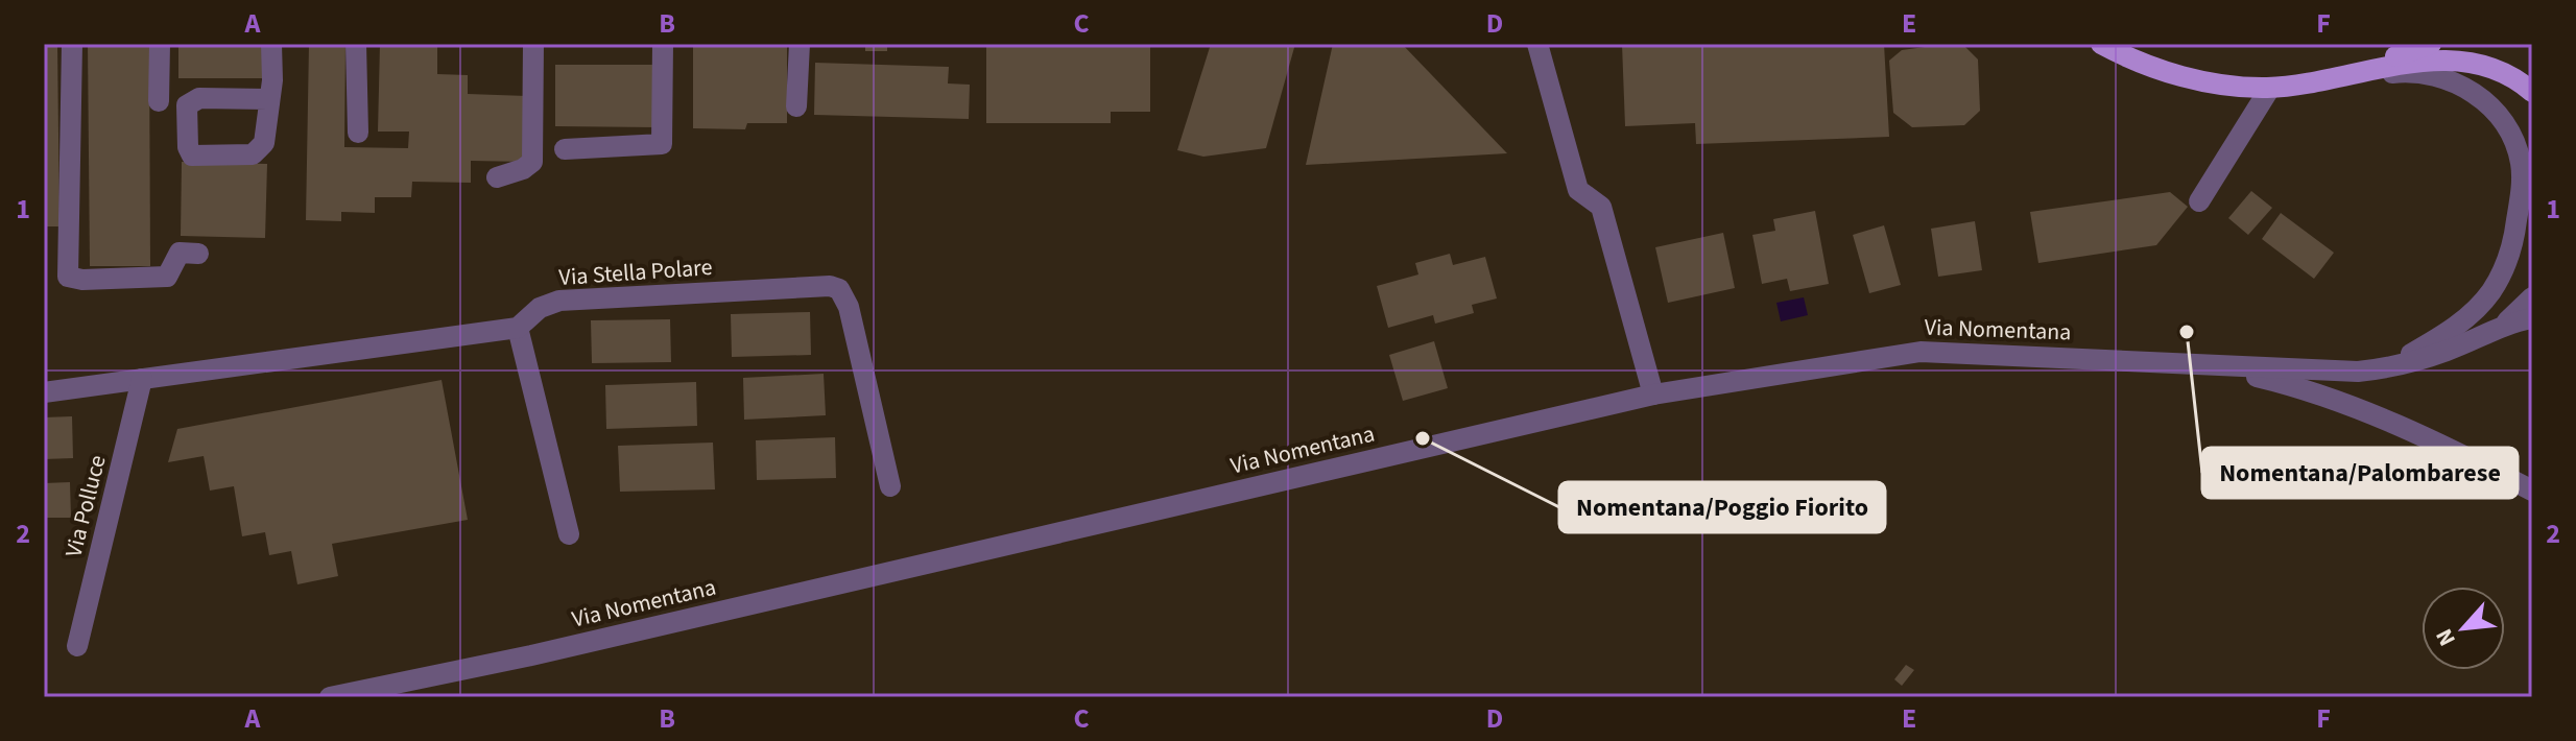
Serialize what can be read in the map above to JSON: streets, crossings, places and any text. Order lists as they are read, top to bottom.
{
  "streets": {
    "street": ["Via Stella Polare", "Via Nomentana", "Via Polluce"]
  },
  "crossings": [
    ["Via Stella Polare", "Via Polluce"]
  ],
  "places": ["Nomentana/Palombarese", "Nomentana/Poggio Fiorito"],
  "north": "bottom left",
  "grid": {
    "columns": [
      "A",
      "B",
      "C",
      "D",
      "E",
      "F"
    ],
    "rows": ["1", "2"]
  }
}
